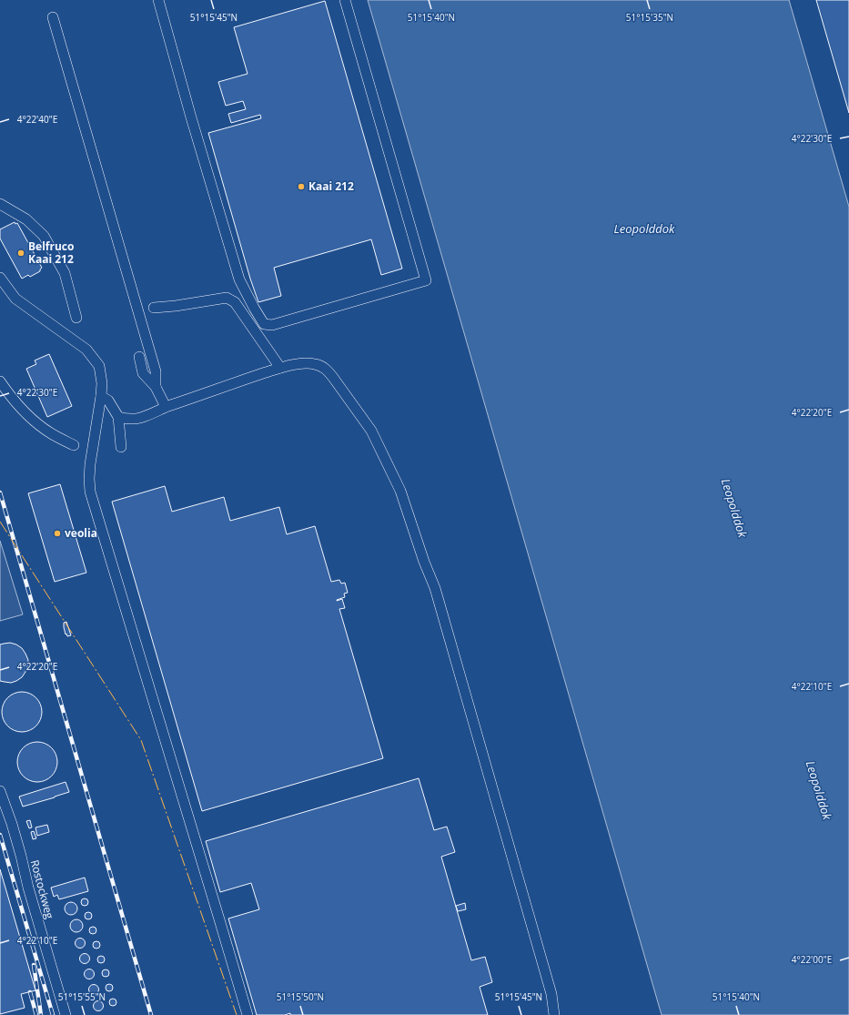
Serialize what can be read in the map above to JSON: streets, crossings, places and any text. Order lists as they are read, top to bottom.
{
  "streets": {
    "street": ["Rostockweg"]
  },
  "water": ["Leopolddok"],
  "places": ["Kaai 212", "Belfruco Kaai 212", "veolia"],
  "coordinates": [
    "51°15'45\"N",
    "51°15'40\"N",
    "51°15'35\"N",
    "4°22'40\"E",
    "4°22'30\"E",
    "4°22'20\"E",
    "4°22'10\"E",
    "4°22'00\"E",
    "51°15'55\"N",
    "51°15'50\"N"
  ]
}
